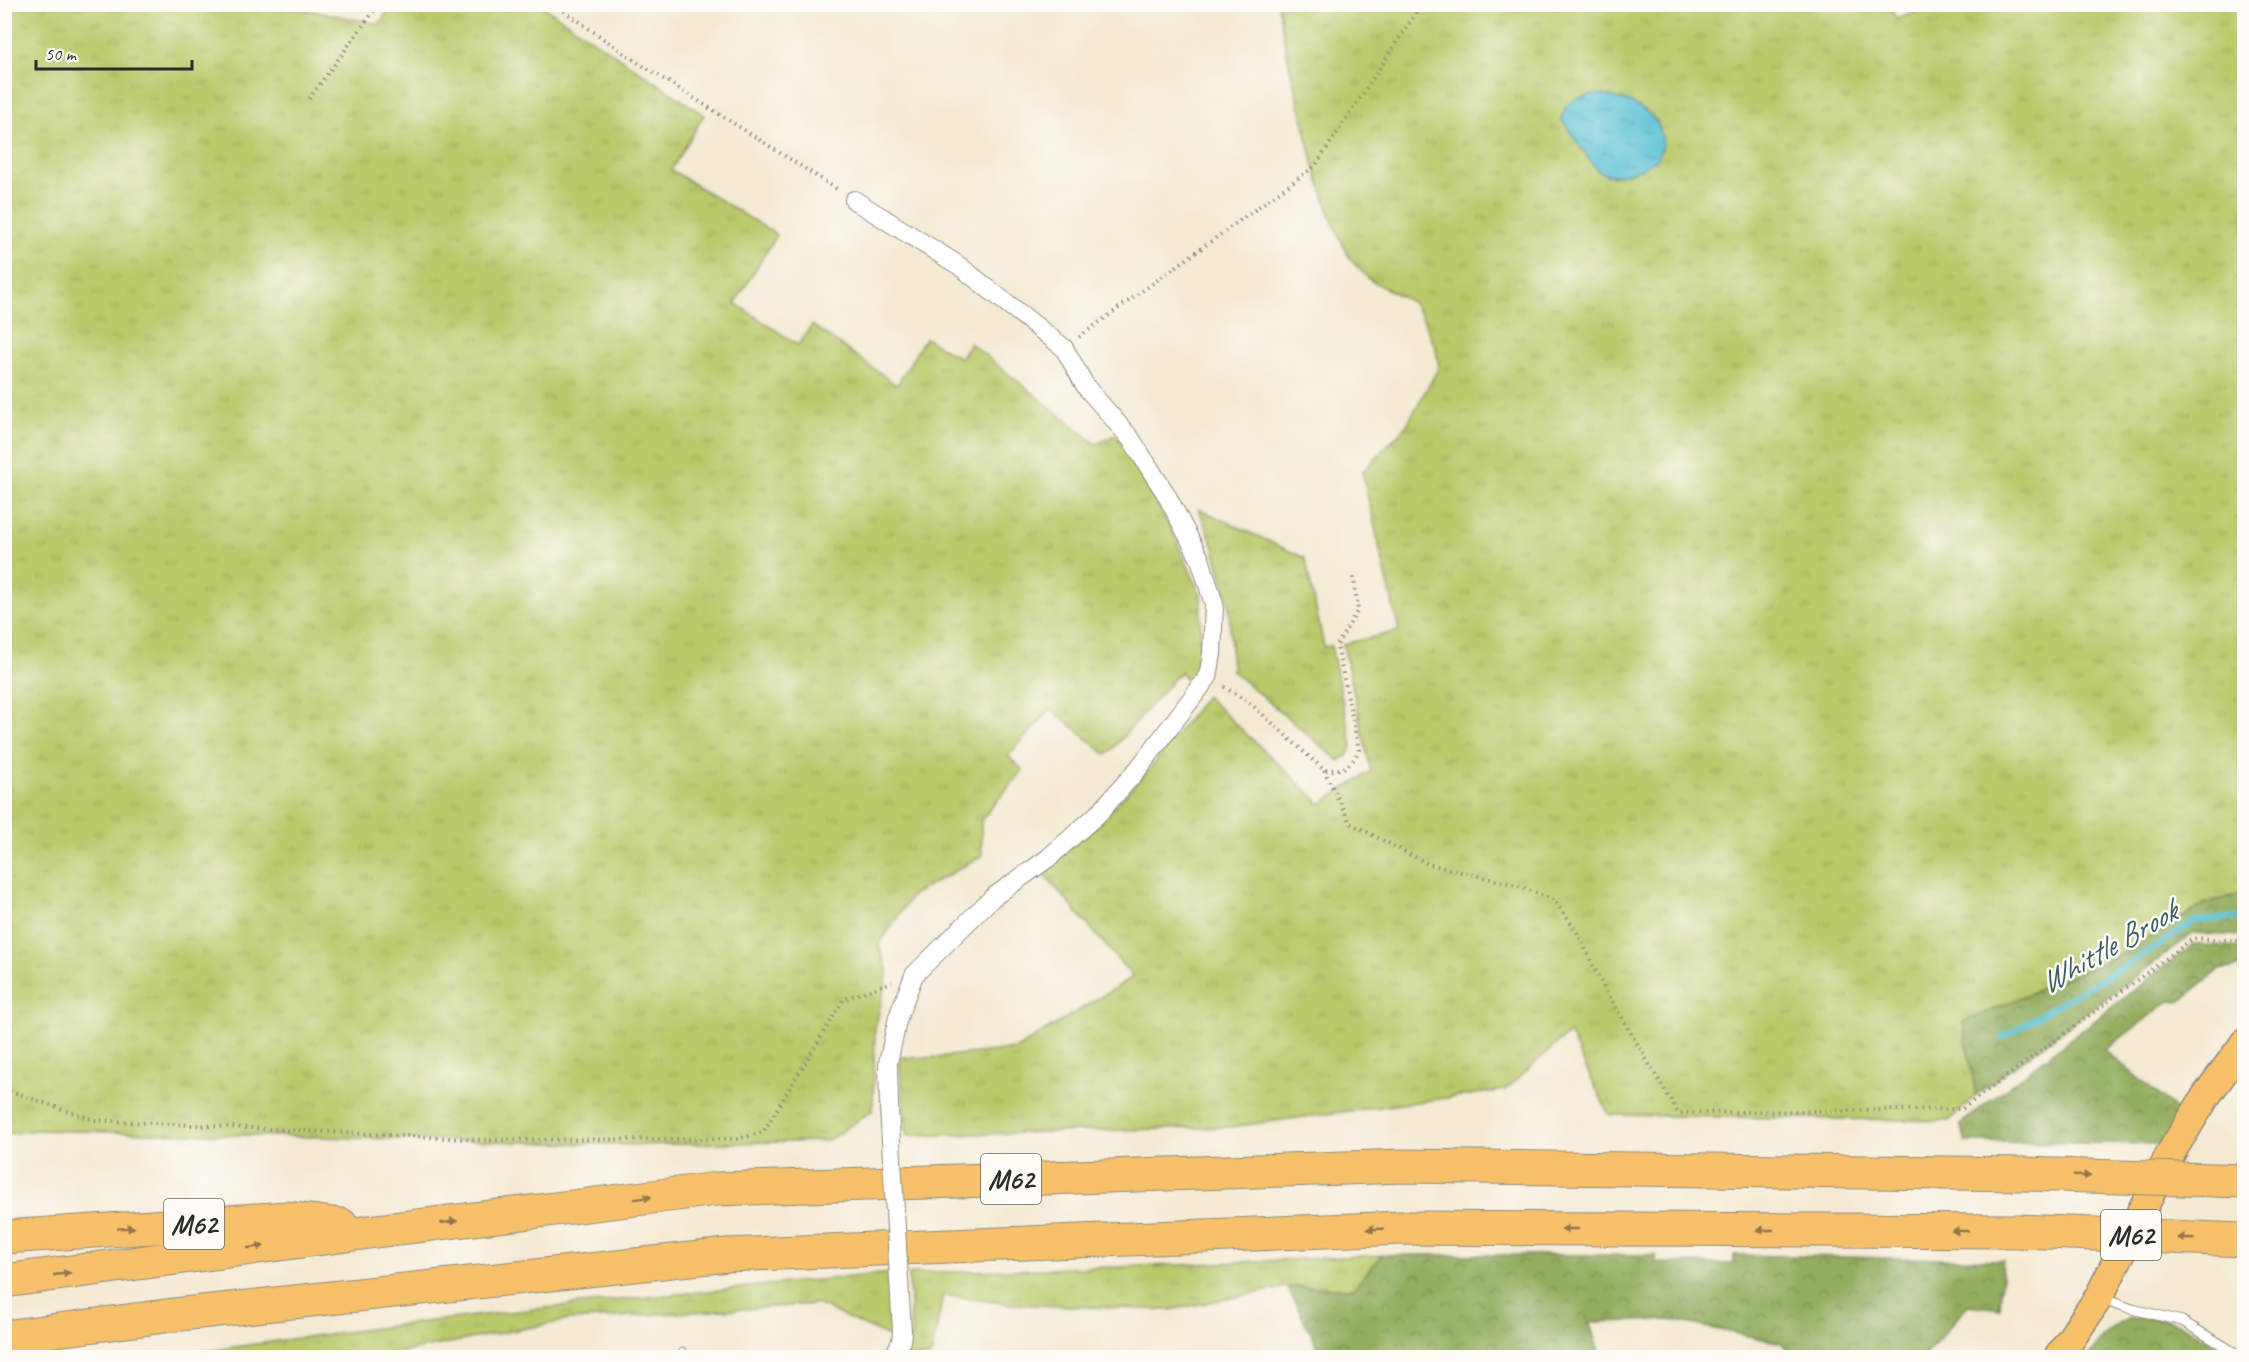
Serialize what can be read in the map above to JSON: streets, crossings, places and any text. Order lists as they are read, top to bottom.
{
  "streets": {
    "highway": ["M62"]
  },
  "water": ["Whittle Brook"],
  "scale_bar": "50 m"
}
